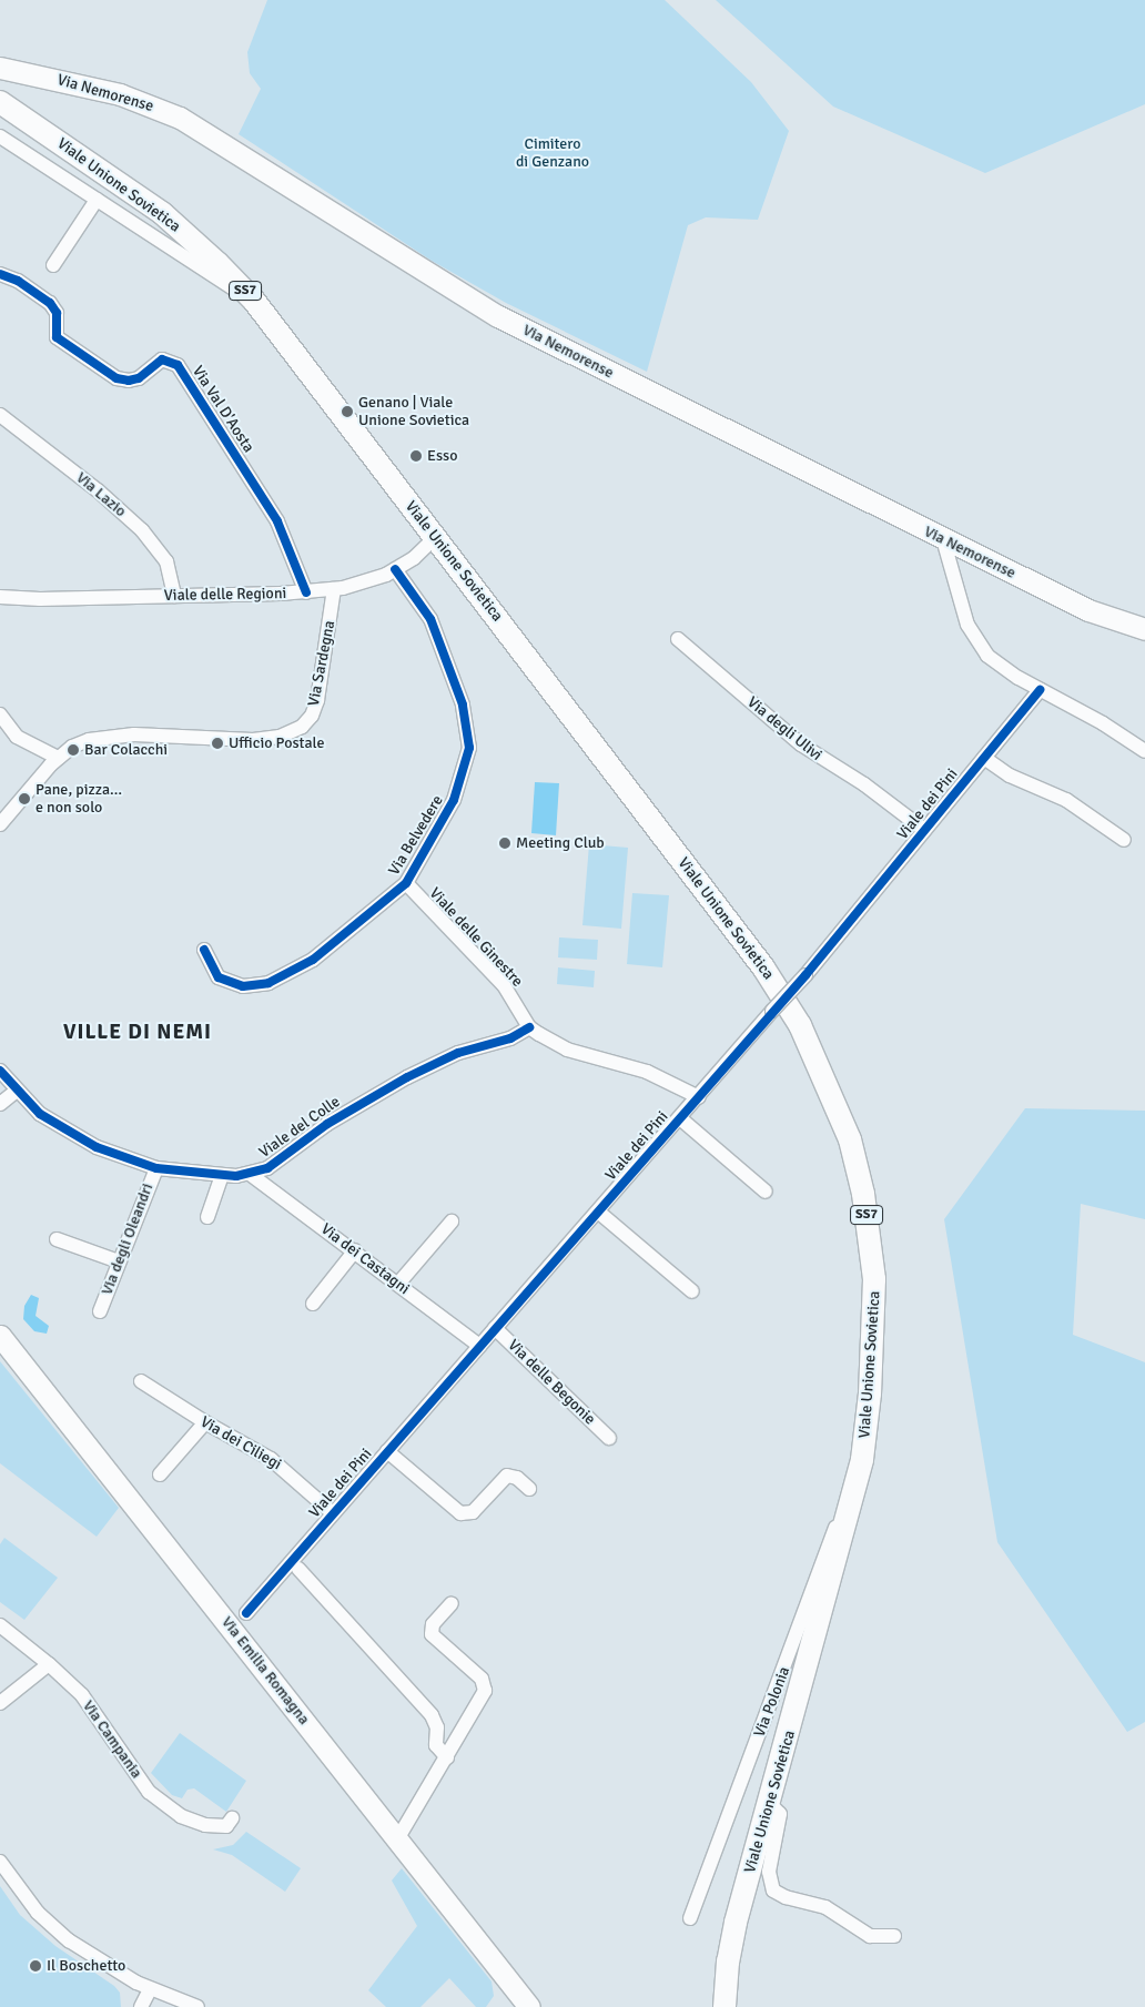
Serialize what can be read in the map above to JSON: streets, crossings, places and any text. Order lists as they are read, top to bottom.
{
  "streets": {
    "main road": [
      "Via Nemorense",
      "Viale Unione Sovietica",
      "SS7",
      "Via Emilia Romagna"
    ],
    "street": [
      "Via Val D'Aosta",
      "Via Lazio",
      "Viale delle Regioni",
      "Via Sardegna",
      "Via degli Ulivi",
      "Viale dei Pini",
      "Via Belvedere",
      "Viale delle Ginestre",
      "Viale del Colle",
      "Via degli Oleandri",
      "Via dei Castagni",
      "Via delle Begonie",
      "Via dei Ciliegi",
      "Via Polonia",
      "Via Campania"
    ]
  },
  "crossings": [
    ["Viale Unione Sovietica", "Viale delle Regioni"],
    ["Viale Unione Sovietica", "Via Polonia"],
    ["Via Val D'Aosta", "Viale delle Regioni"],
    ["Via Lazio", "Viale delle Regioni"],
    ["Viale delle Regioni", "Via Sardegna"],
    ["Viale delle Regioni", "Via Belvedere"],
    ["Via degli Ulivi", "Viale dei Pini"],
    ["Viale dei Pini", "Viale delle Ginestre"],
    ["Viale dei Pini", "Via dei Castagni"],
    ["Viale dei Pini", "Via delle Begonie"],
    ["Viale dei Pini", "Via dei Ciliegi"],
    ["Via Belvedere", "Viale delle Ginestre"],
    ["Viale delle Ginestre", "Viale del Colle"],
    ["Viale del Colle", "Via degli Oleandri"],
    ["Viale del Colle", "Via dei Castagni"]
  ],
  "districts": ["VILLE DI NEMI"],
  "parks": ["Cimitero di Genzano"],
  "places": [
    "Genano | Viale Unione Sovietica",
    "Esso",
    "Ufficio Postale",
    "Bar Colacchi",
    "Pane, pizza… e non solo",
    "Meeting Club",
    "Il Boschetto"
  ]
}
